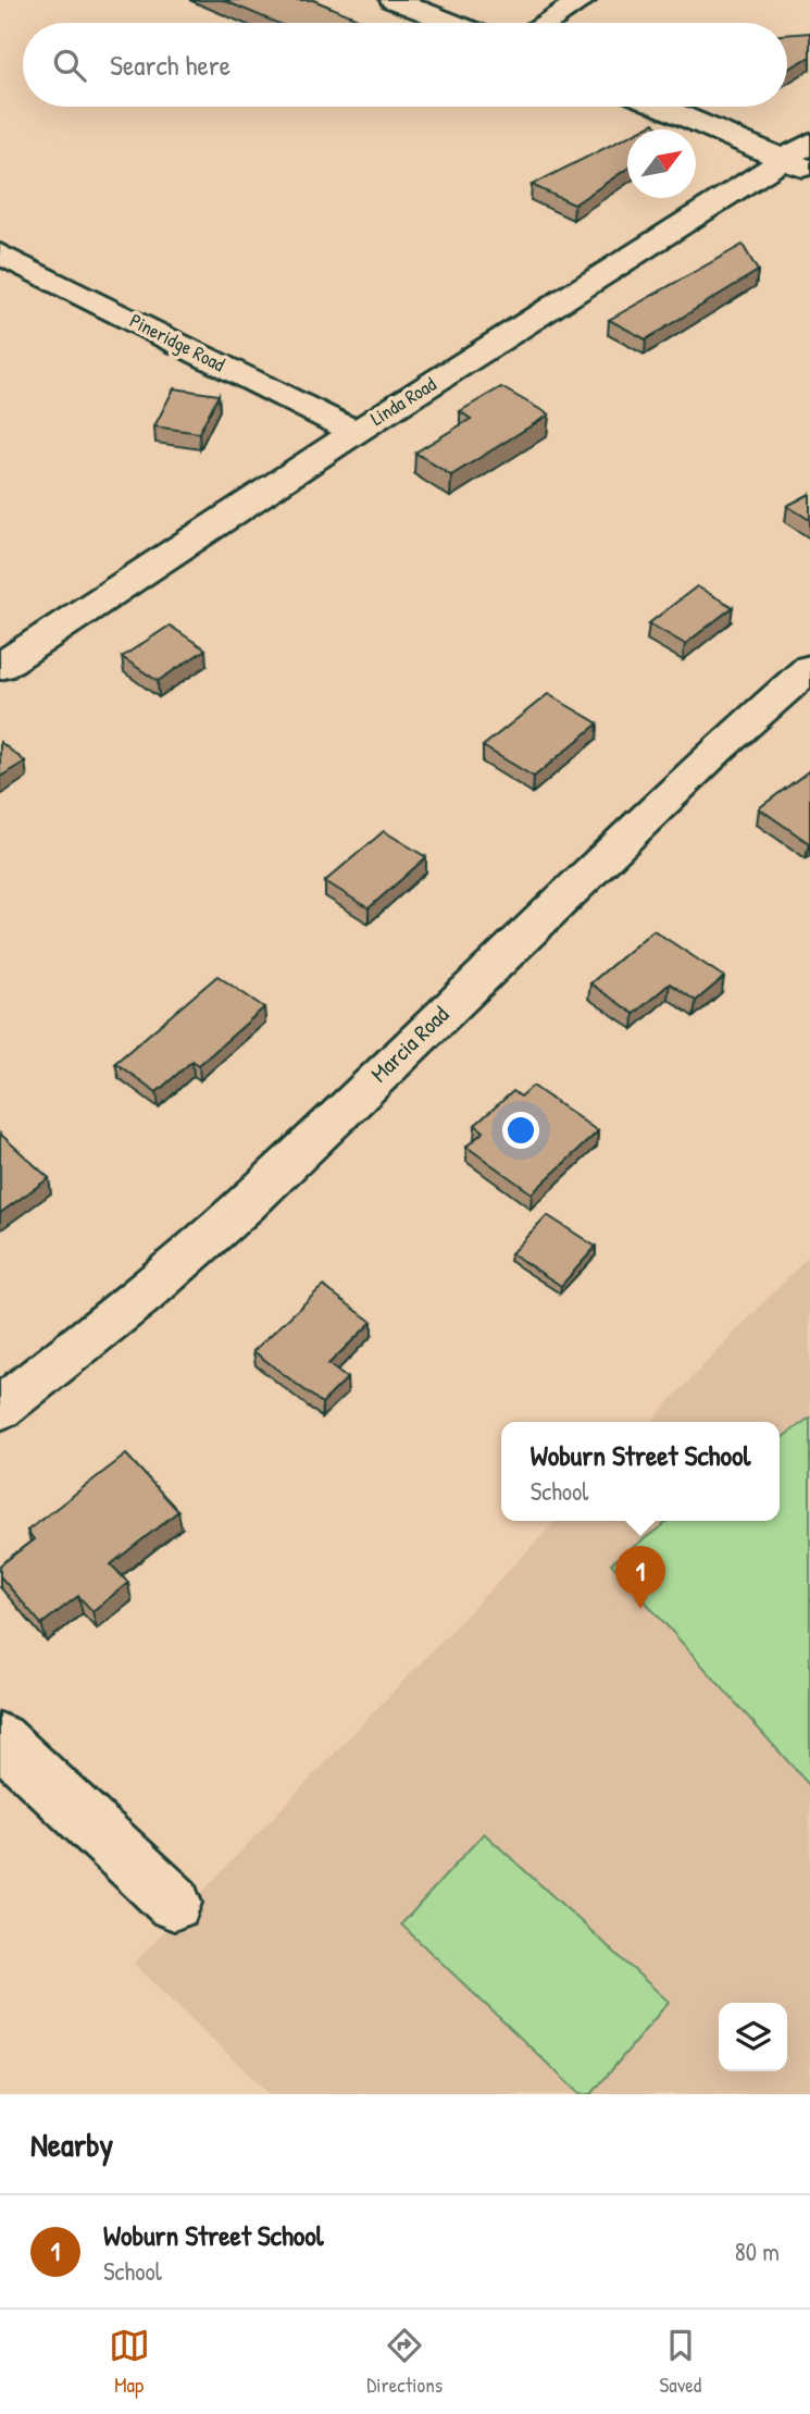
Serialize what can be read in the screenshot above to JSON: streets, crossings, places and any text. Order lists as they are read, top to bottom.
{
  "streets": {
    "street": ["Pineridge Road", "Linda Road", "Marcia Road"]
  },
  "crossings": [
    ["Pineridge Road", "Linda Road"]
  ],
  "north": "top right",
  "page": {
    "search": "Search here",
    "popup": ["Woburn Street School", "School"],
    "pins": "1",
    "heading": "Nearby",
    "list": [
      {
        "mark": "1",
        "name": "Woburn Street School",
        "note": "School",
        "value": "80 m"
      }
    ],
    "nav": ["Map", "Directions", "Saved"]
  }
}
